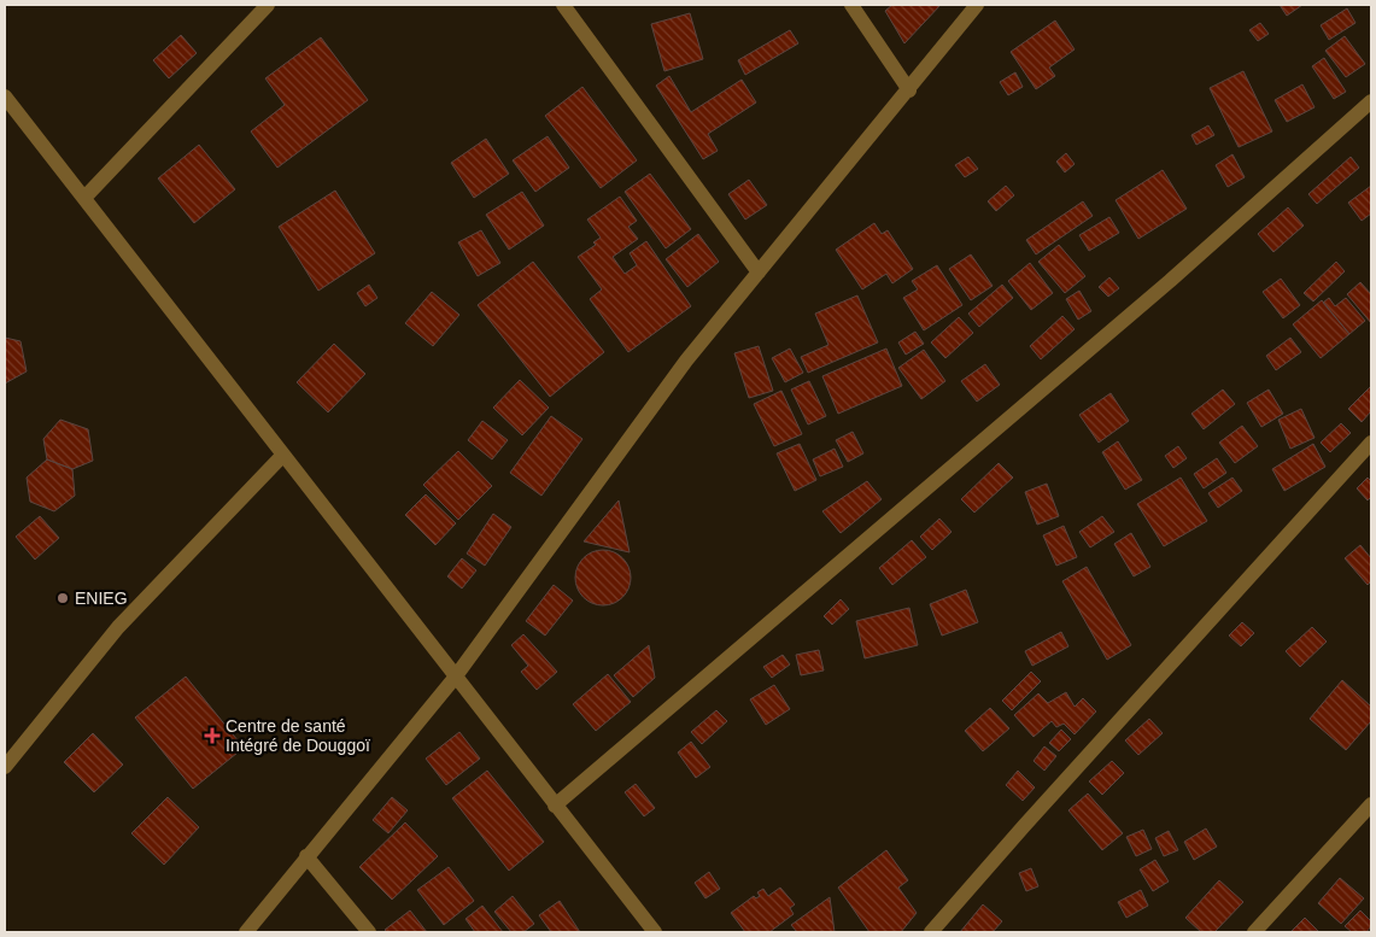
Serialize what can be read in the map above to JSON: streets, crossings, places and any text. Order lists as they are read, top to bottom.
{
  "places": {
    "other": ["ENIEG"],
    "health": ["Centre de santé Intégré de Douggoï"]
  }
}
